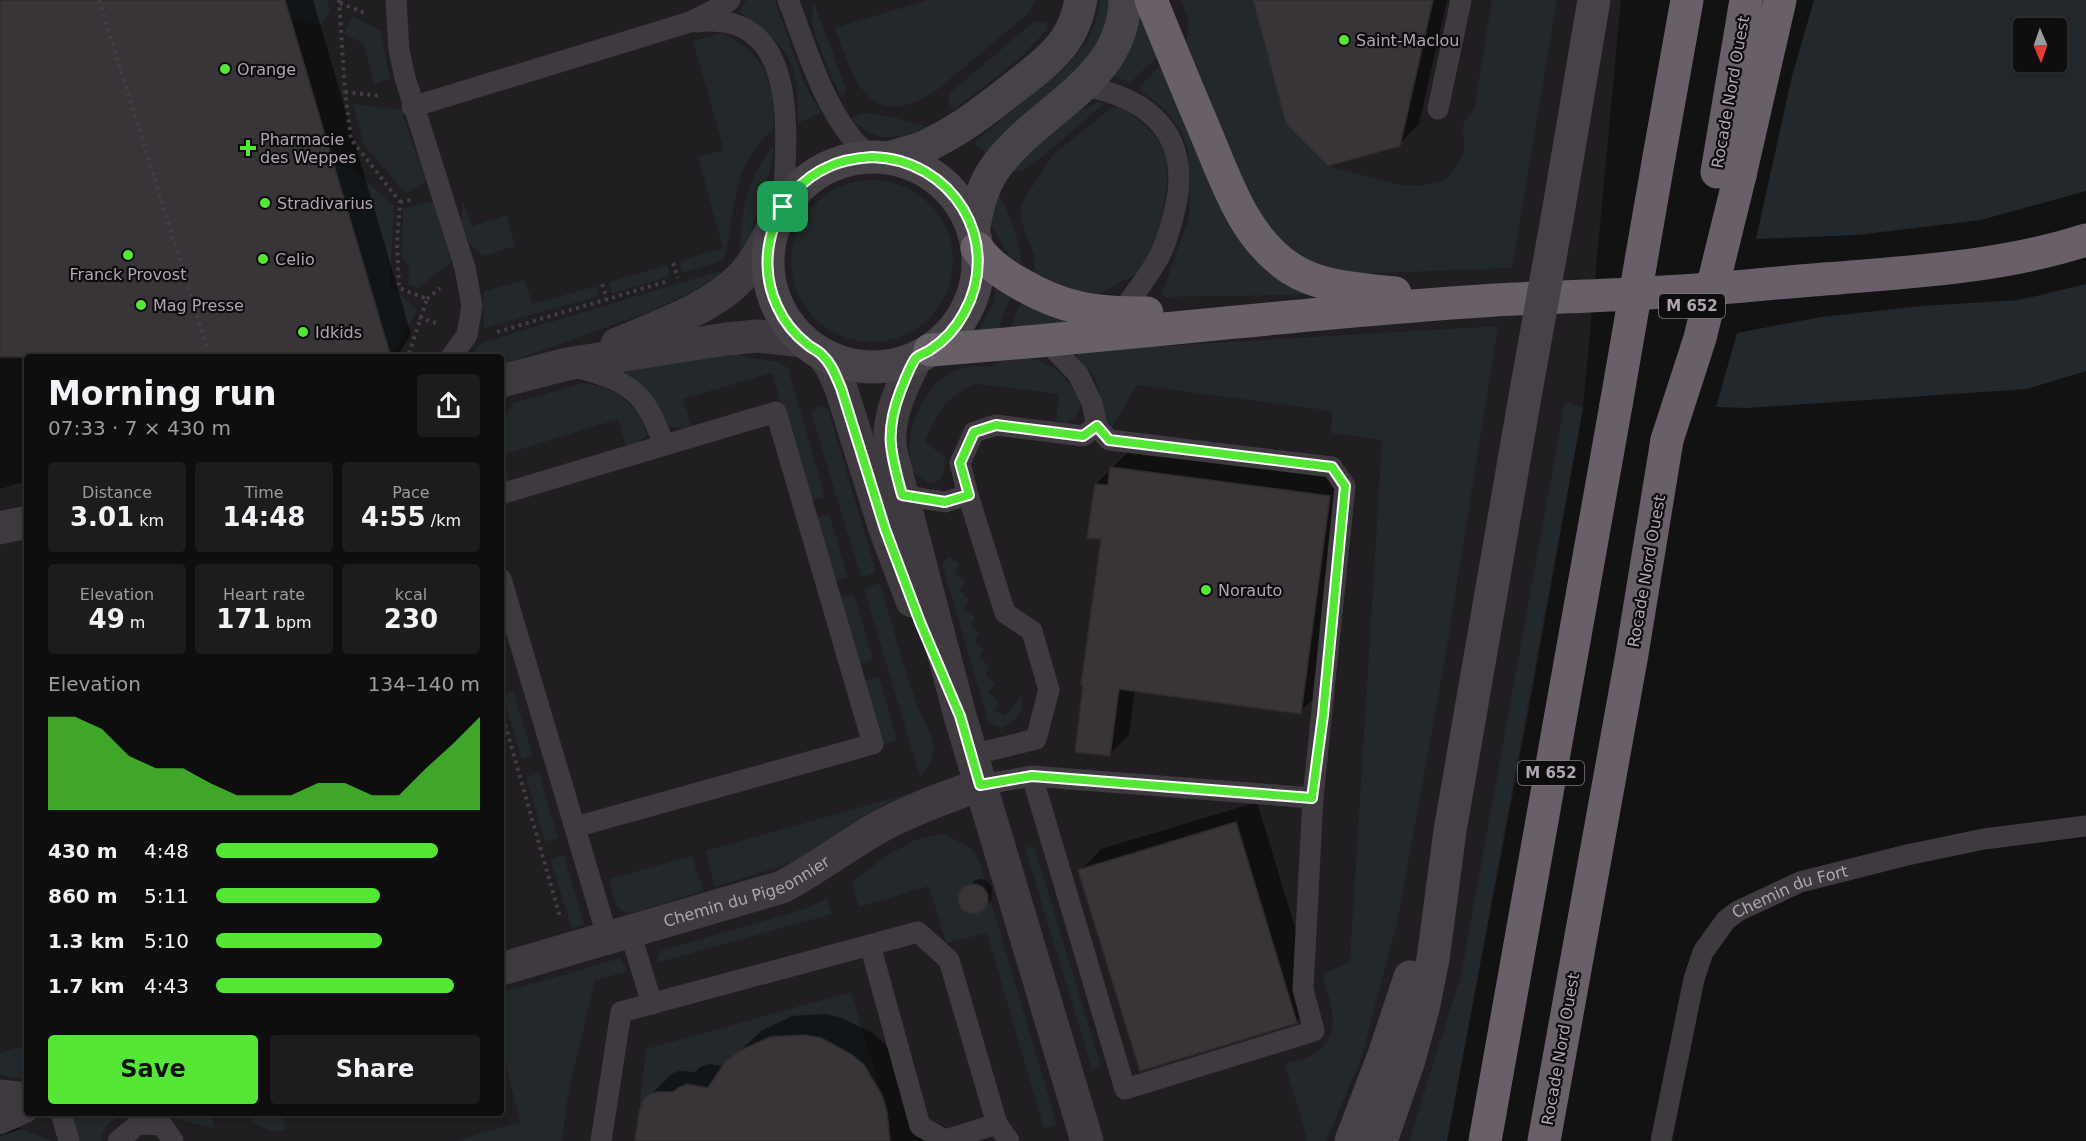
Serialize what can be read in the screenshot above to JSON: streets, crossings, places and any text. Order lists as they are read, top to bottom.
{
  "streets": {
    "highway": ["Rocade Nord Ouest", "M 652"],
    "street": ["Chemin du Pigeonnier"],
    "lane": ["Chemin du Fort"]
  },
  "places": {
    "other": [
      "Saint-Maclou",
      "Orange",
      "Stradivarius",
      "Franck Provost",
      "Celio",
      "Mag Presse",
      "Idkids",
      "Norauto"
    ],
    "health": ["Pharmacie des Weppes"]
  },
  "north": "bottom",
  "page": {
    "heading": ["Morning run", "07:33 · 7 × 430 m"],
    "stats": [
      ["Distance", "3.01 km"],
      ["Time", "14:48"],
      ["Pace", "4:55 /km"],
      ["Elevation", "49 m"],
      ["Heart rate", "171 bpm"],
      ["kcal", "230"]
    ],
    "chart": ["Elevation", "134–140 m"],
    "list": [
      {
        "name": "430 m",
        "note": "4:48"
      },
      {
        "name": "860 m",
        "note": "5:11"
      },
      {
        "name": "1.3 km",
        "note": "5:10"
      },
      {
        "name": "1.7 km",
        "note": "4:43"
      }
    ],
    "buttons": ["Save", "Share"]
  }
}
